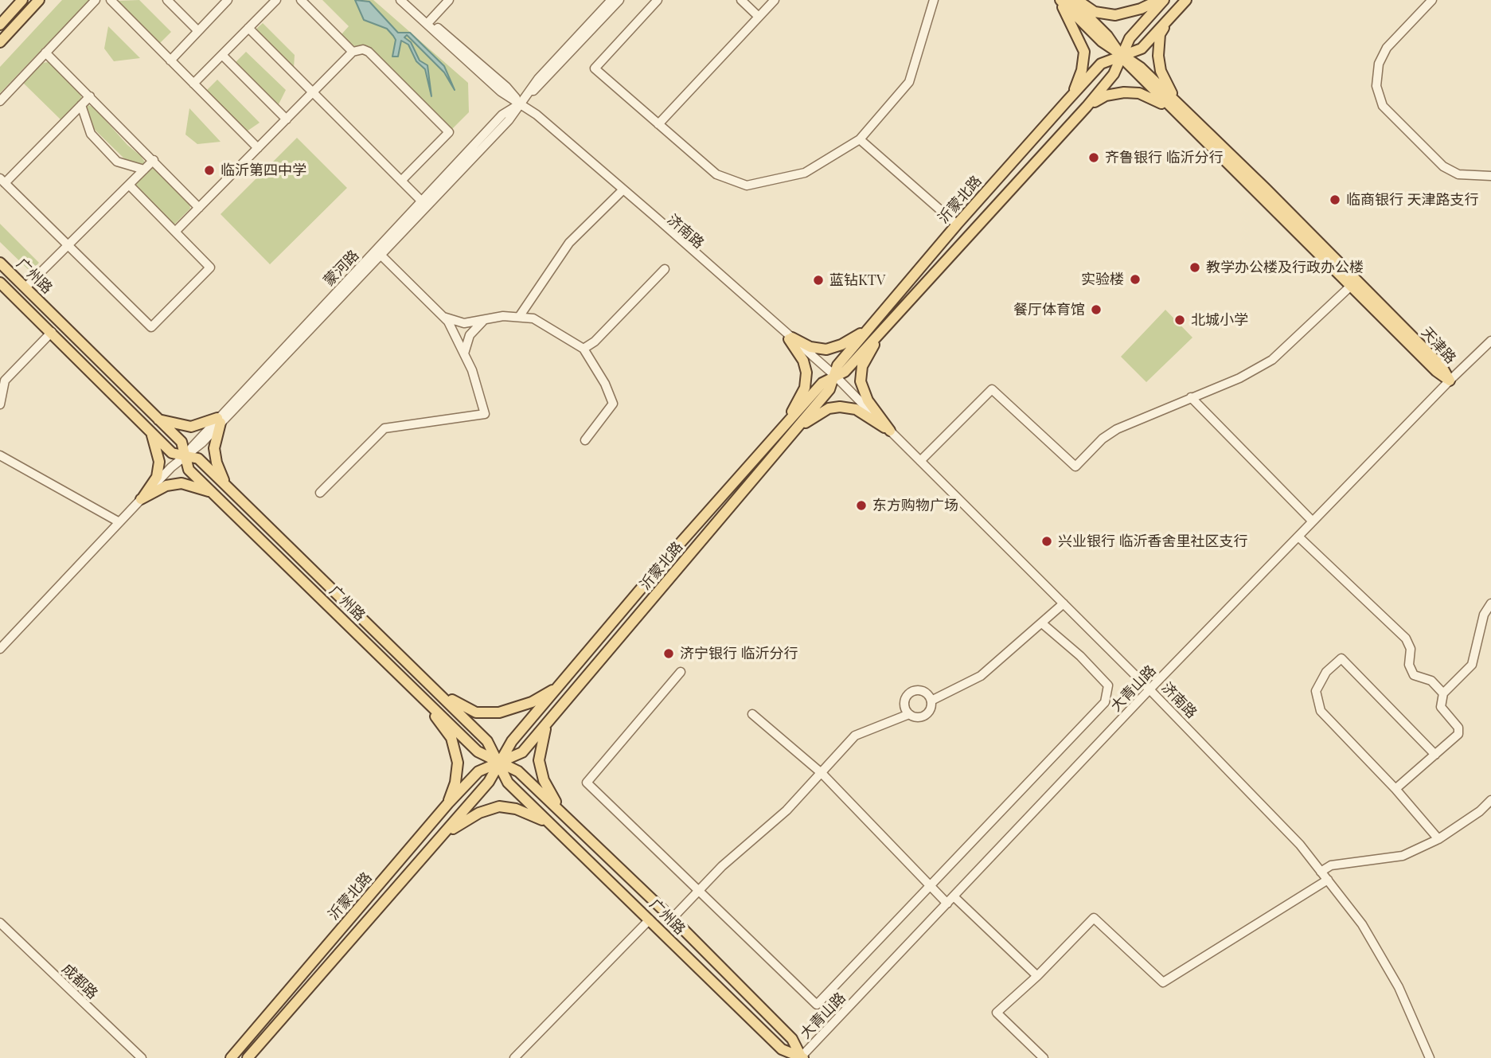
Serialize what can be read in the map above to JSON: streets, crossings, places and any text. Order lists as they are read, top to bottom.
{
  "streets": {
    "main road": ["沂蒙北路", "广州路", "天津路"],
    "street": [
      "济南路",
      "蒙河路",
      "大青山路",
      "成都路"
    ]
  },
  "crossings": [
    ["沂蒙北路", "济南路"],
    ["沂蒙北路", "广州路"],
    ["沂蒙北路", "天津路"],
    ["济南路", "蒙河路"],
    ["济南路", "大青山路"],
    ["蒙河路", "广州路"],
    ["广州路", "大青山路"],
    ["天津路", "大青山路"]
  ],
  "places": [
    "齐鲁银行 临沂分行",
    "临沂第四中学",
    "临商银行 天津路支行",
    "教学办公楼及行政办公楼",
    "实验楼",
    "蓝钻KTV",
    "餐厅体育馆",
    "北城小学",
    "东方购物广场",
    "兴业银行 临沂香舍里社区支行",
    "济宁银行 临沂分行"
  ]
}
